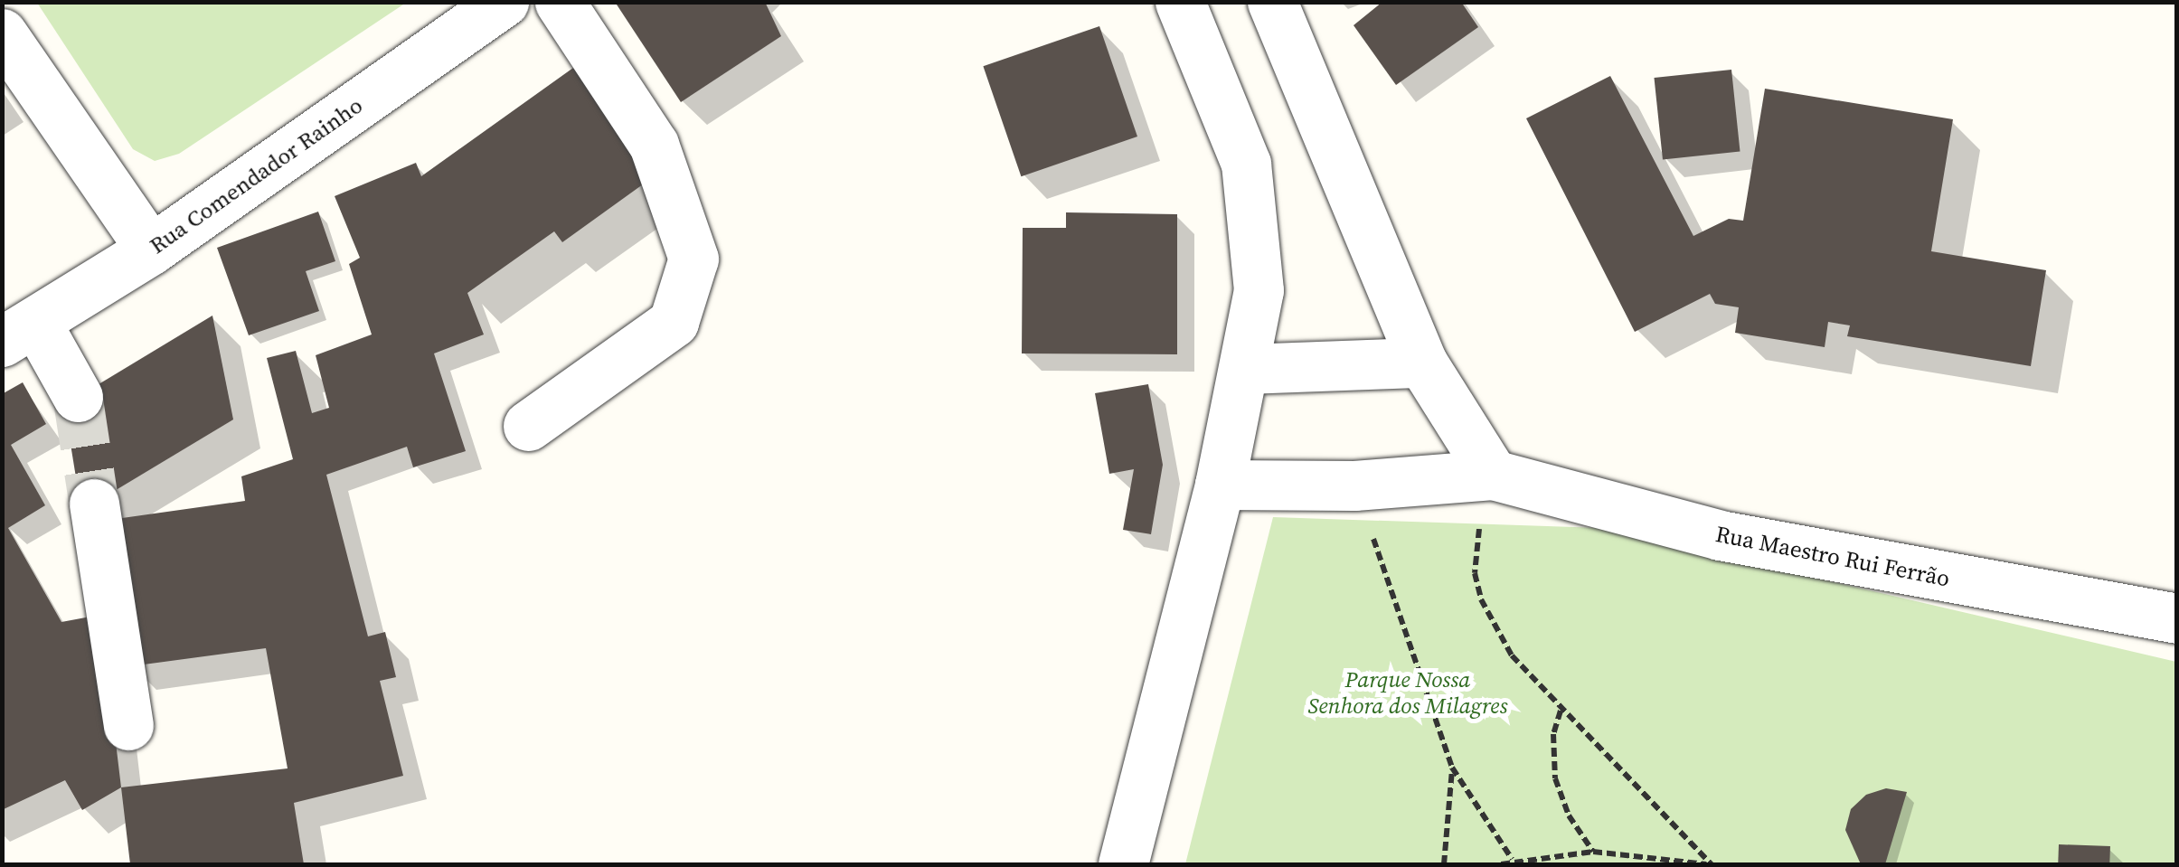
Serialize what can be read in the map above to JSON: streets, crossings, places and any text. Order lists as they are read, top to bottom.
{
  "streets": {
    "street": ["Rua Comendador Rainho", "Rua Maestro Rui Ferrão"]
  },
  "parks": ["Parque Nossa Senhora dos Milagres"]
}
